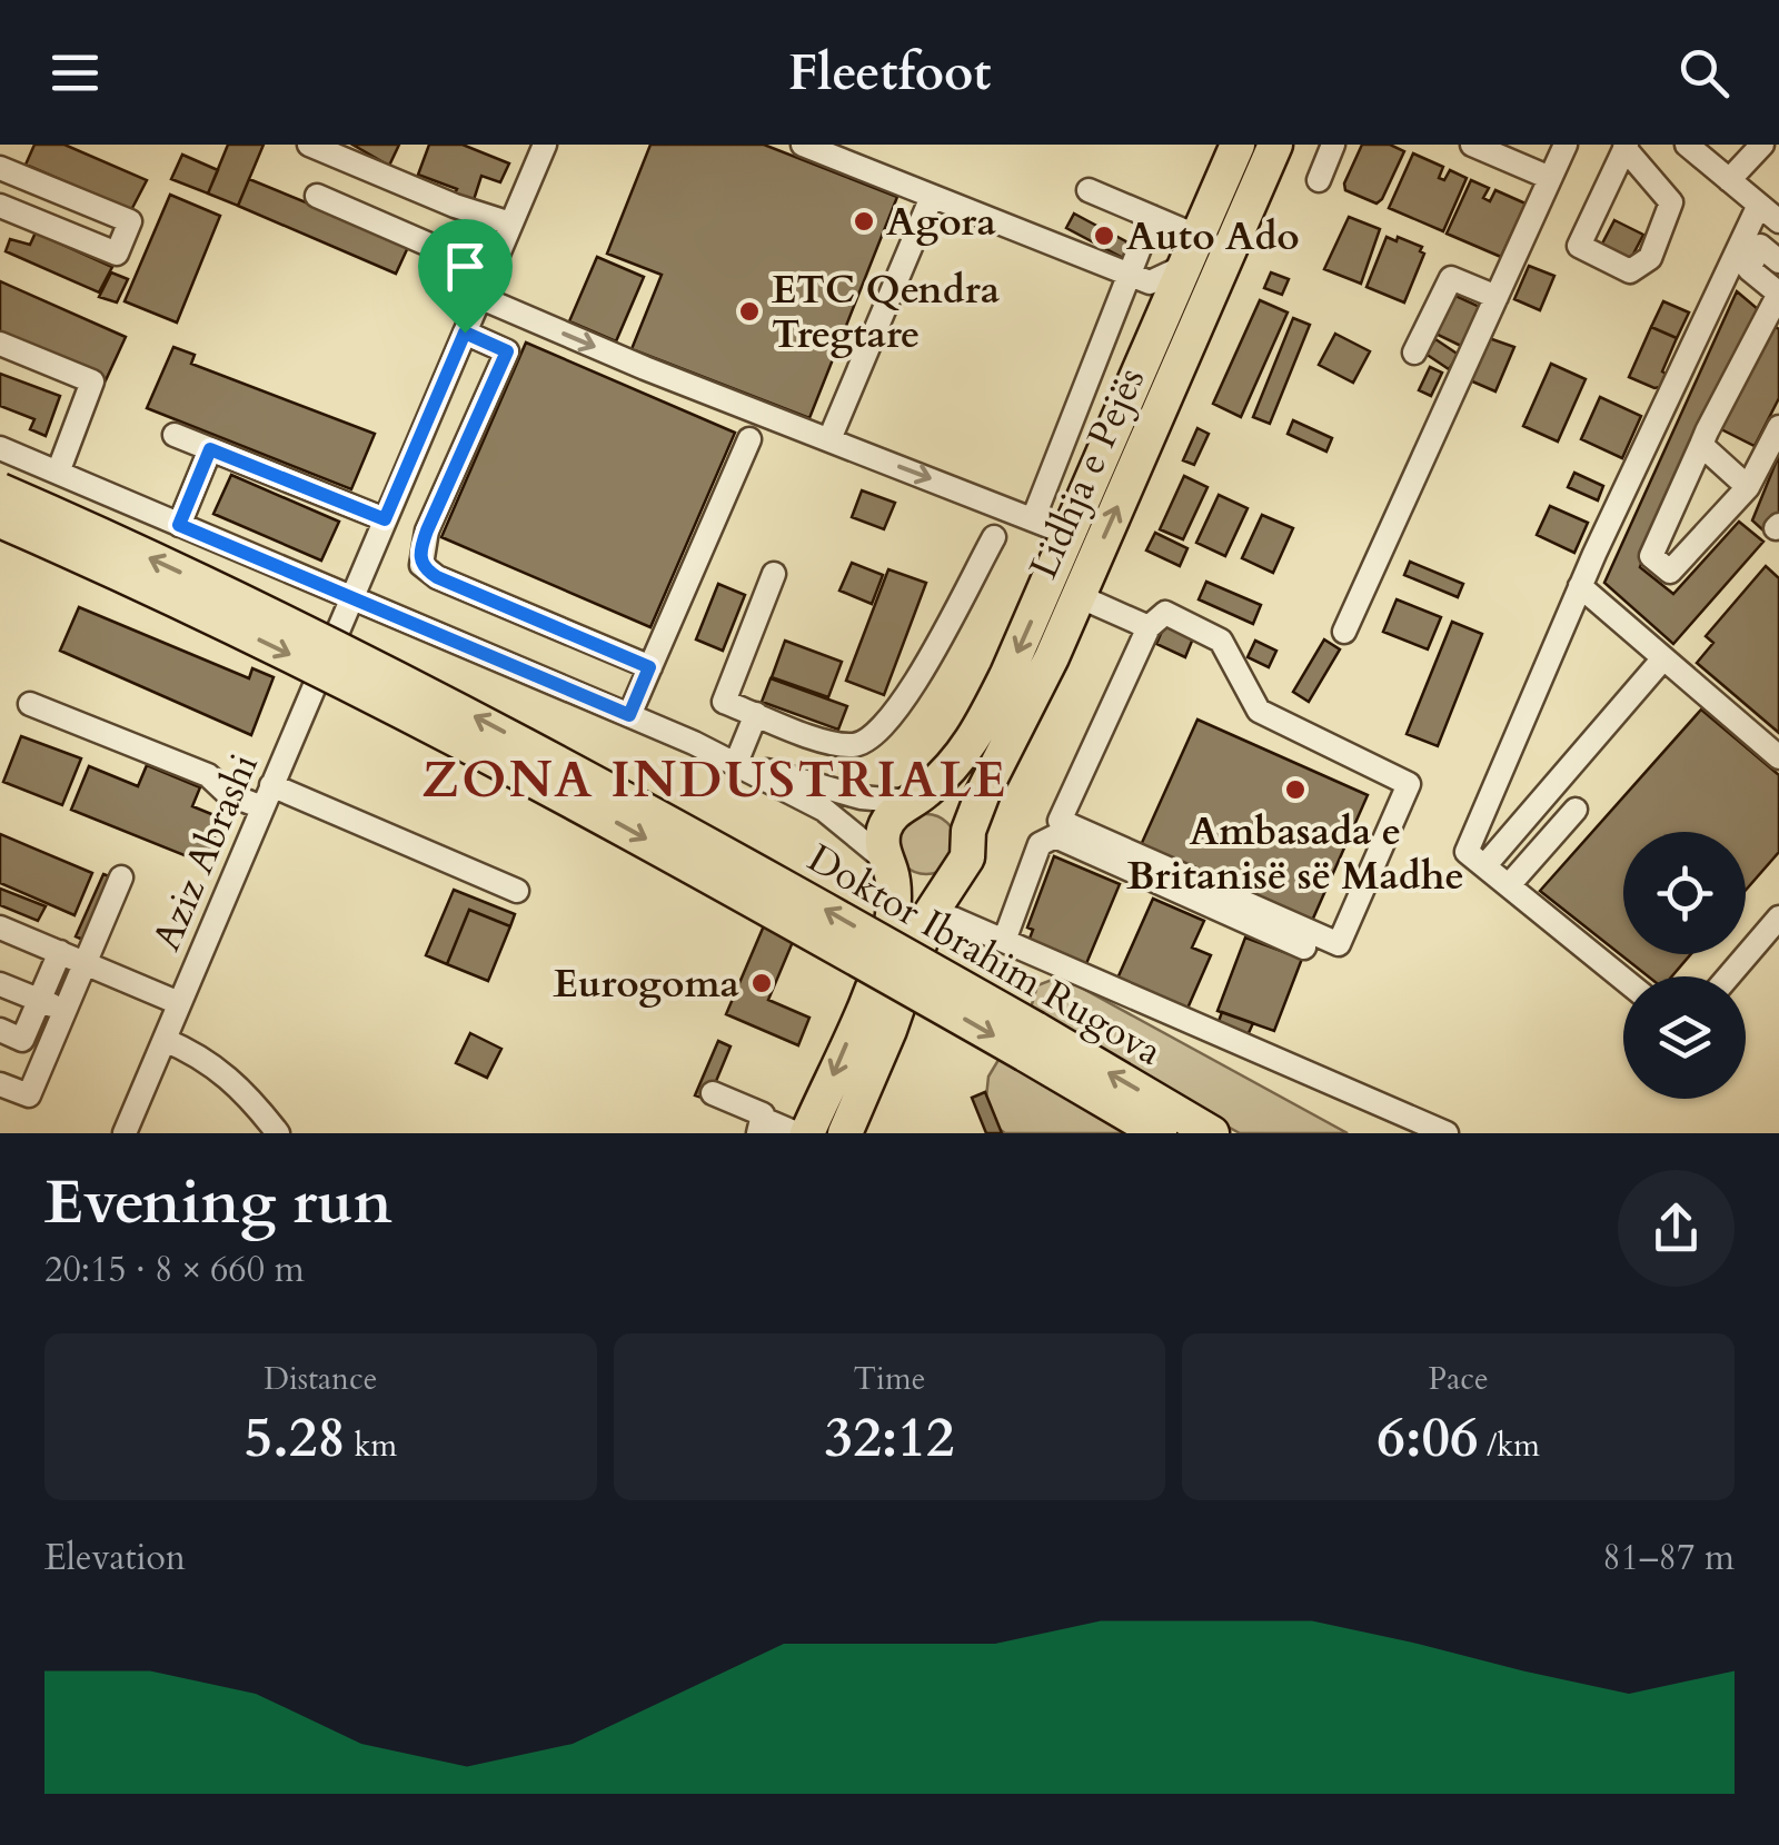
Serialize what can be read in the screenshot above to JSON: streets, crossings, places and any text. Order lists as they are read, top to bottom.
{
  "streets": {
    "highway": ["Lidhja e Pejës", "Doktor Ibrahim Rugova"],
    "street": ["Aziz Abrashi"]
  },
  "districts": ["ZONA INDUSTRIALE"],
  "places": [
    "Agora",
    "Auto Ado",
    "ETC Qendra Tregtare",
    "Ambasada e Britanisë së Madhe",
    "Eurogoma"
  ],
  "page": {
    "header": "Fleetfoot",
    "heading": ["Evening run", "20:15 · 8 × 660 m"],
    "stats": [
      ["Distance", "5.28 km"],
      ["Time", "32:12"],
      ["Pace", "6:06 /km"]
    ],
    "chart": ["Elevation", "81–87 m"]
  }
}
